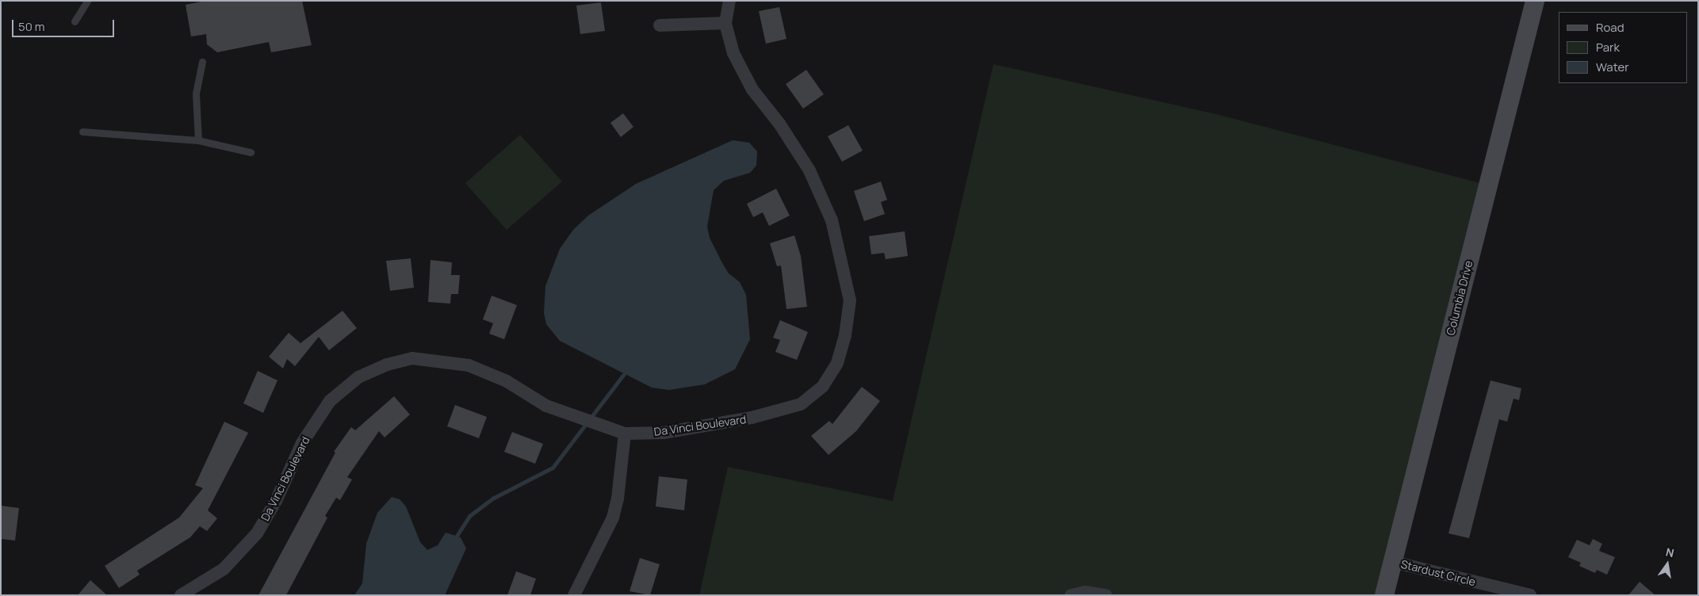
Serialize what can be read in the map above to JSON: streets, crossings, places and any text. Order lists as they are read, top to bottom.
{
  "streets": {
    "main road": ["Columbia Drive"],
    "street": ["Da Vinci Boulevard", "Stardust Circle"]
  },
  "crossings": [
    ["Columbia Drive", "Stardust Circle"]
  ],
  "legend": ["Road", "Park", "Water"],
  "scale_bar": "50 m",
  "north": "top"
}
